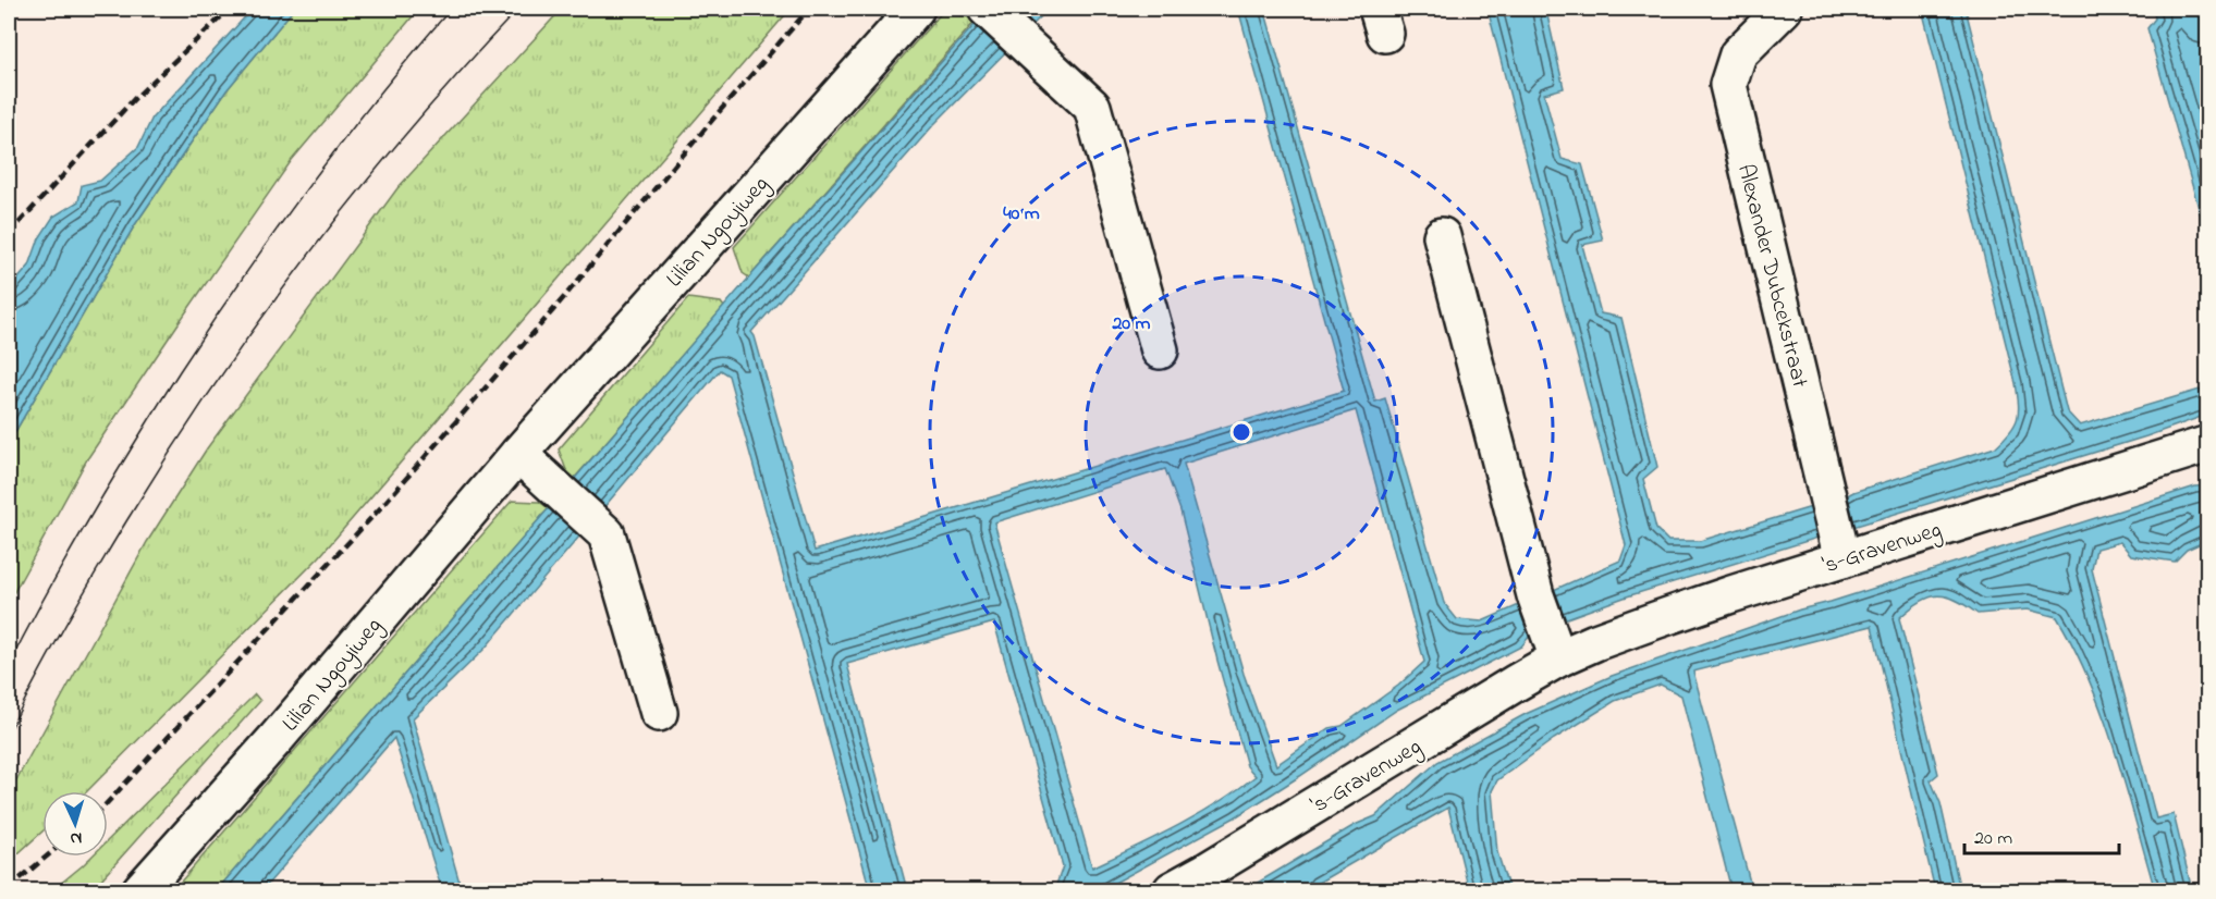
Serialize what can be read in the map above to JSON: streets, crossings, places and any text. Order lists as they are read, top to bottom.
{
  "streets": {
    "street": ["Lilian Ngoyiweg", "Alexander Dubcekstraat", "'s-Gravenweg"]
  },
  "crossings": [
    ["Alexander Dubcekstraat", "'s-Gravenweg"]
  ],
  "scale_bar": "20 m",
  "north": "bottom",
  "rings": ["40 m", "20 m"]
}
